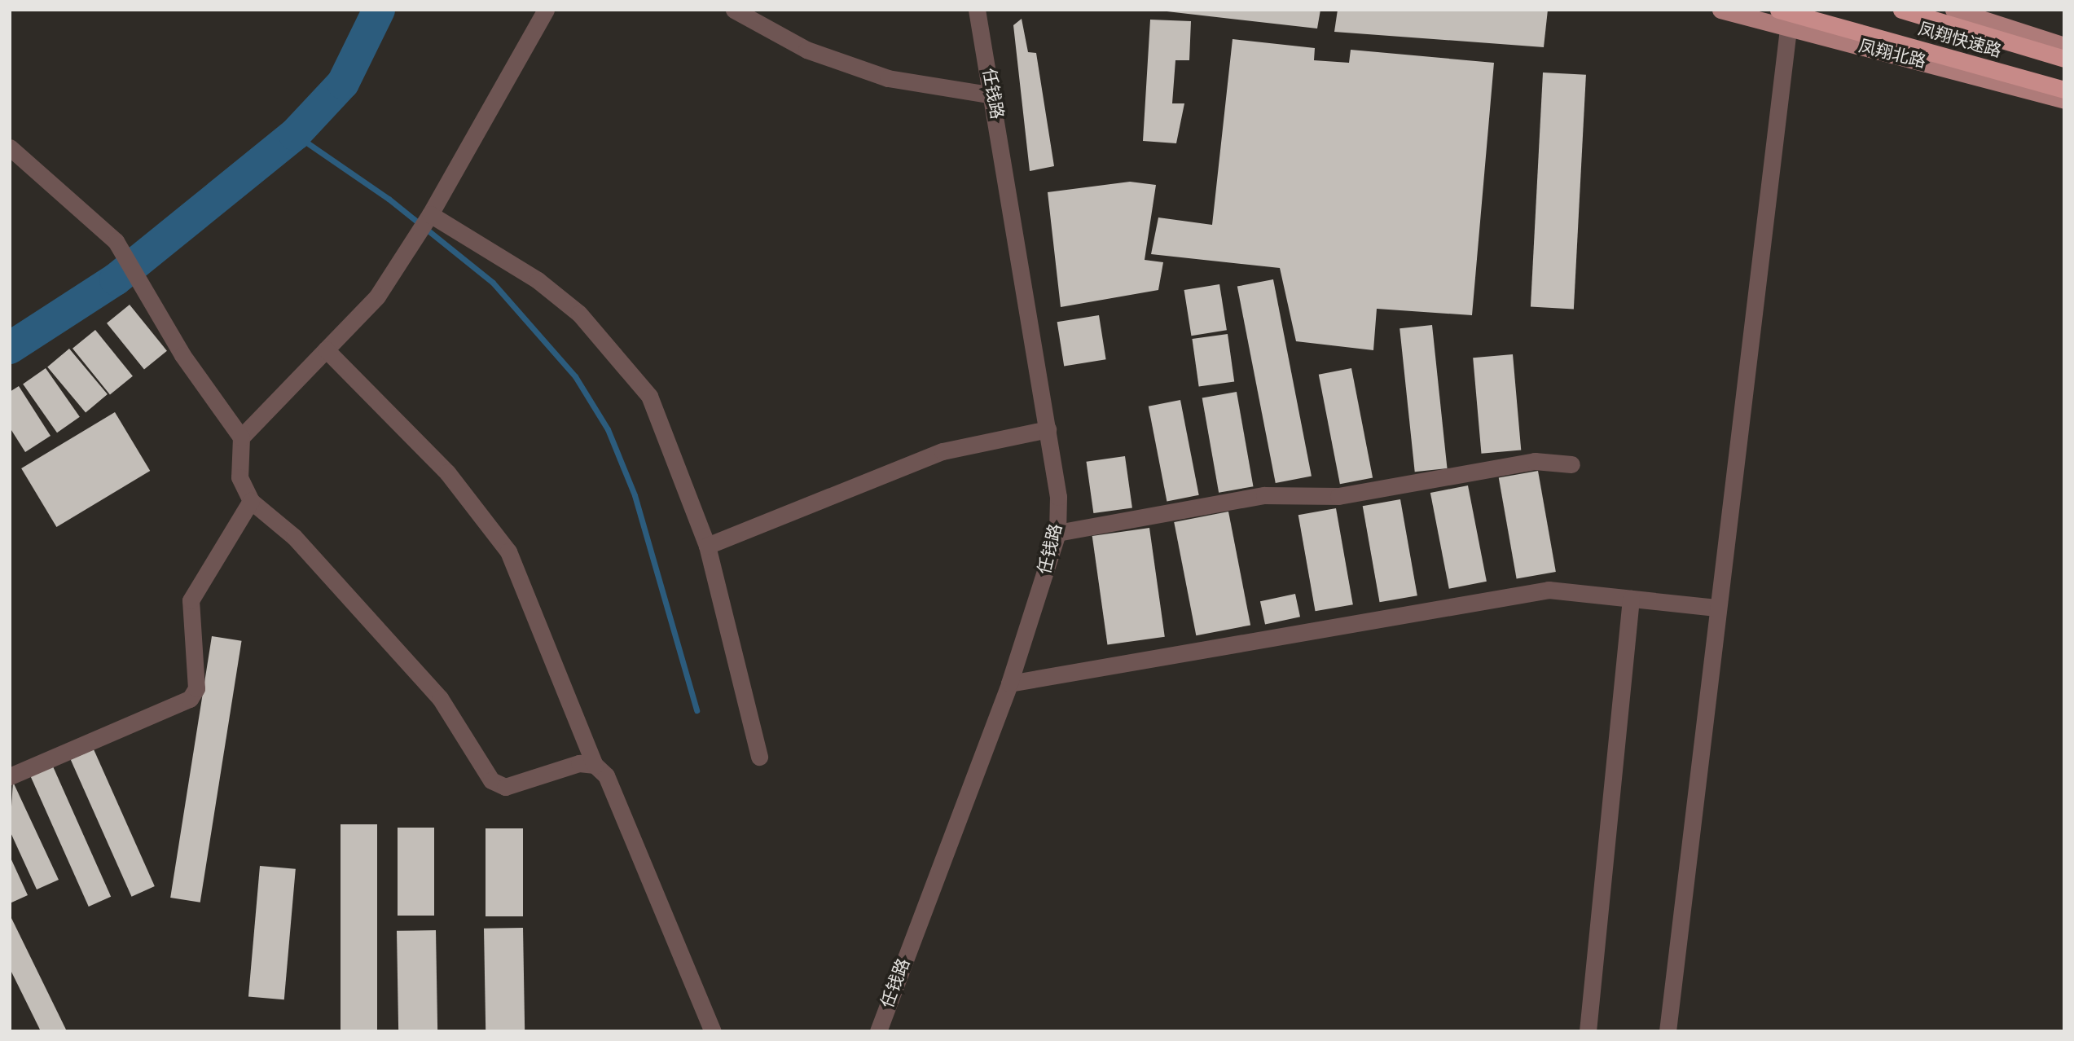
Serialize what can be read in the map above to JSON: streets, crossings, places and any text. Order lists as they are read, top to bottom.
{
  "streets": {
    "highway": ["凤翔快速路"],
    "main road": ["凤翔北路"],
    "street": ["任钱路"]
  }
}
